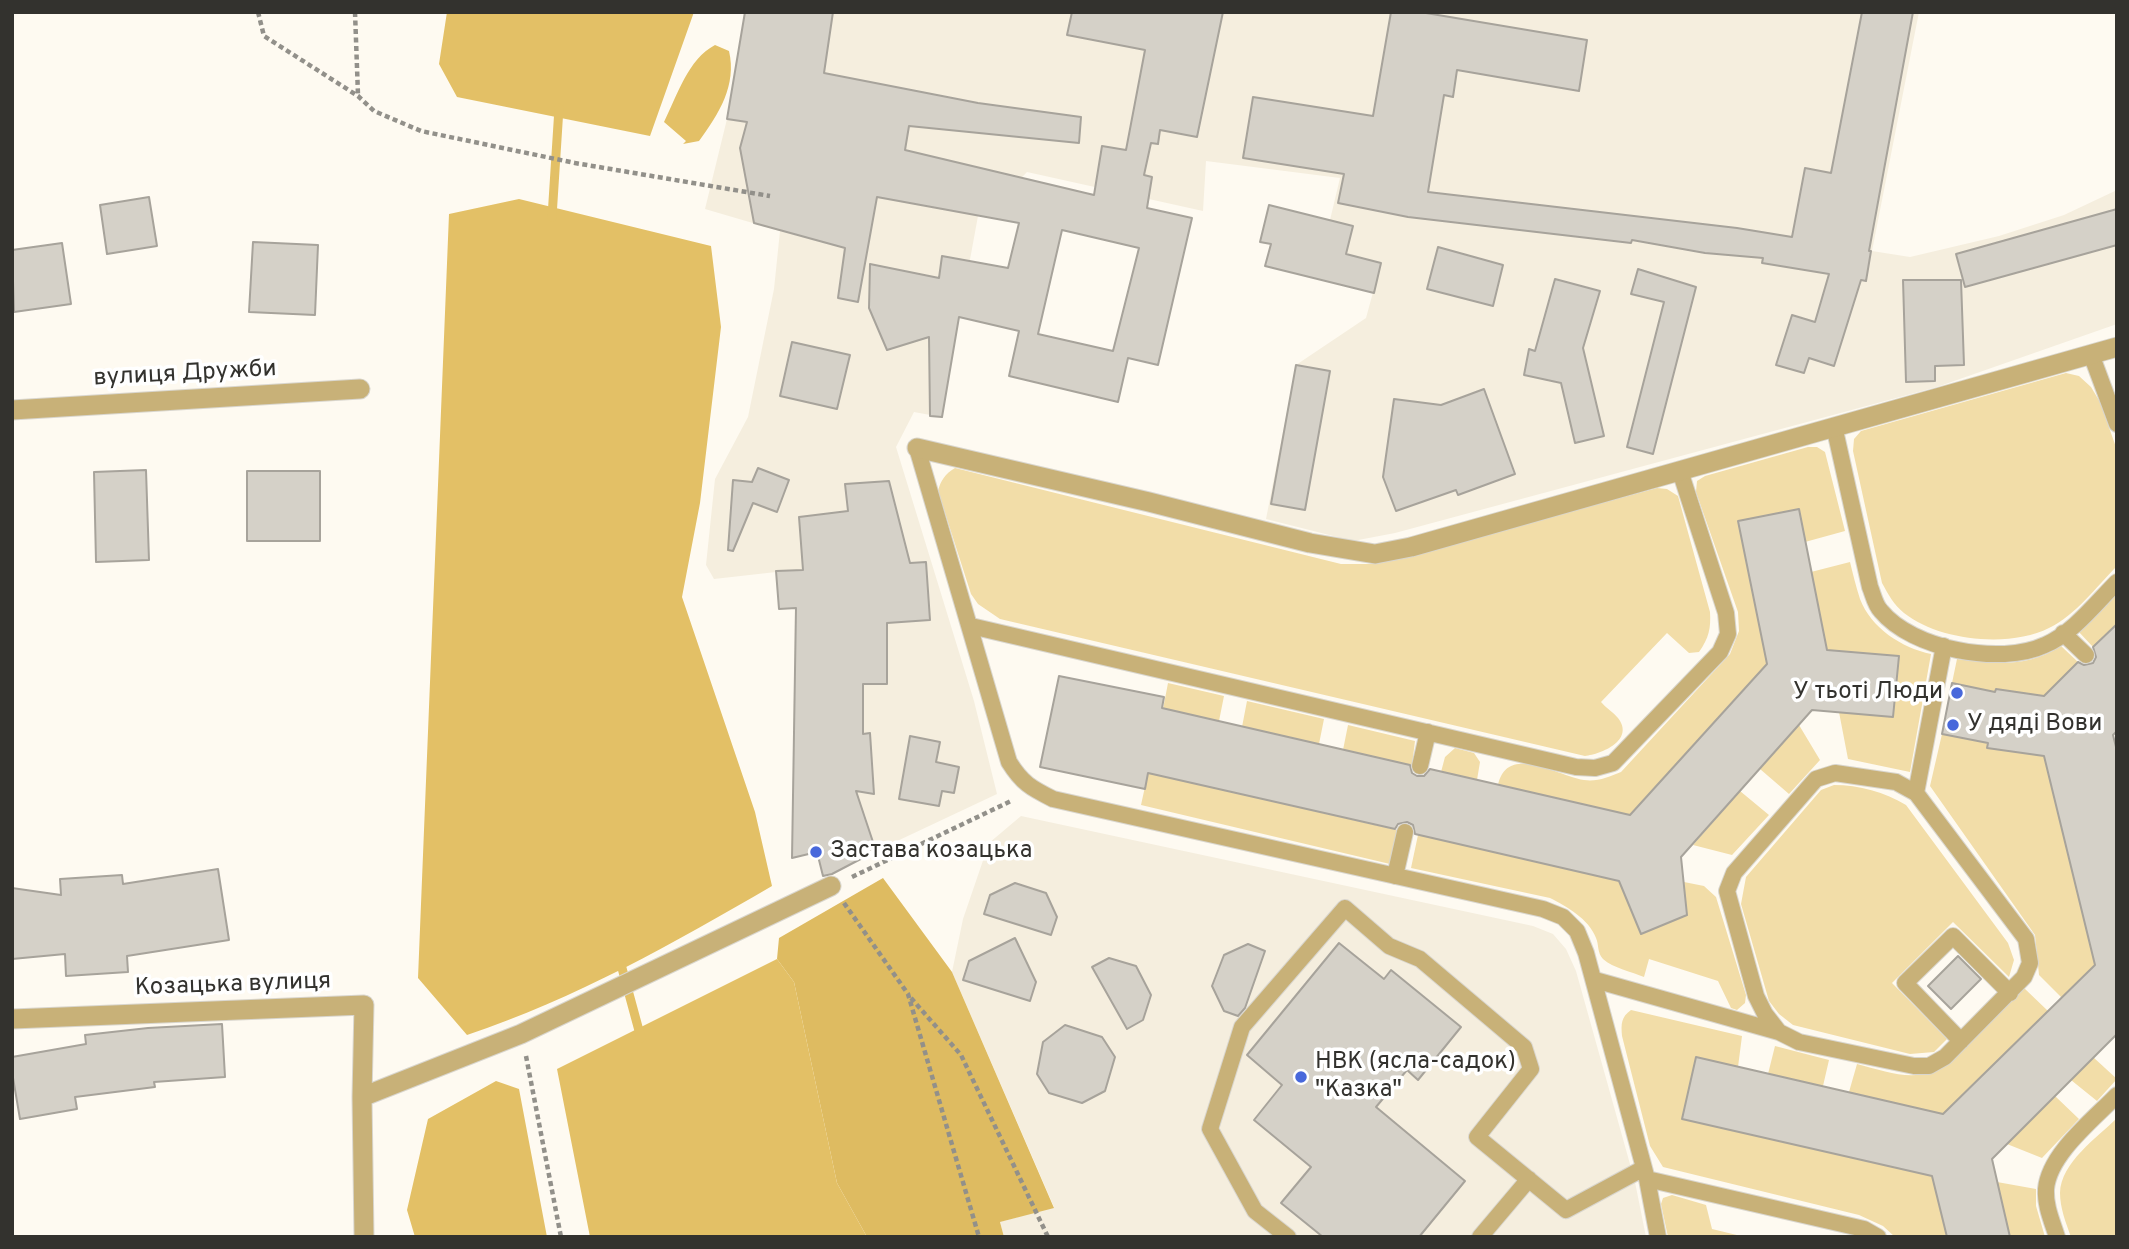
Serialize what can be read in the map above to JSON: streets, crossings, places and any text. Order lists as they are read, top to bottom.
{
  "streets": {
    "street": ["вулиця Дружби", "Козацька вулиця"]
  },
  "places": [
    "У тьоті Люди",
    "У дяді Вови",
    "Застава козацька",
    "НВК (ясла-садок) \"Казка\""
  ]
}
